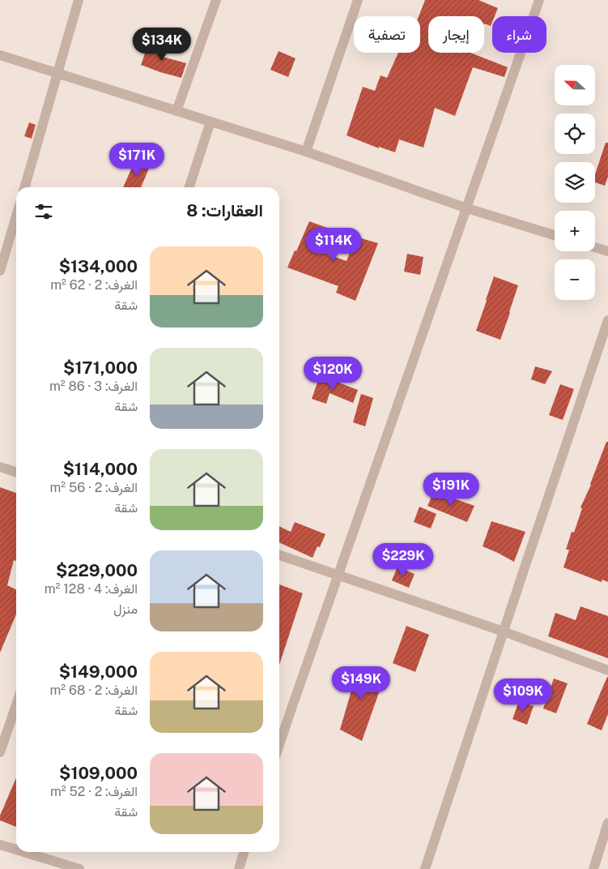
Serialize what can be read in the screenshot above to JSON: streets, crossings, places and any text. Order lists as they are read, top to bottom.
{
  "north": "left",
  "page": {
    "chip": ["شراء", "إيجار", "تصفية"],
    "price": [
      "$134K",
      "$171K",
      "$114K",
      "$120K",
      "$191K",
      "$229K",
      "$149K",
      "$109K"
    ],
    "map_buttons": ["+", "−"],
    "heading": "العقارات: 8",
    "list": [
      {
        "name": "$134,000",
        "note": "الغرف: 2 · 62 m² · شقة"
      },
      {
        "name": "$171,000",
        "note": "الغرف: 3 · 86 m² · شقة"
      },
      {
        "name": "$114,000",
        "note": "الغرف: 2 · 56 m² · شقة"
      },
      {
        "name": "$229,000",
        "note": "الغرف: 4 · 128 m² · منزل"
      },
      {
        "name": "$149,000",
        "note": "الغرف: 2 · 68 m² · شقة"
      },
      {
        "name": "$109,000",
        "note": "الغرف: 2 · 52 m² · شقة"
      }
    ]
  }
}
